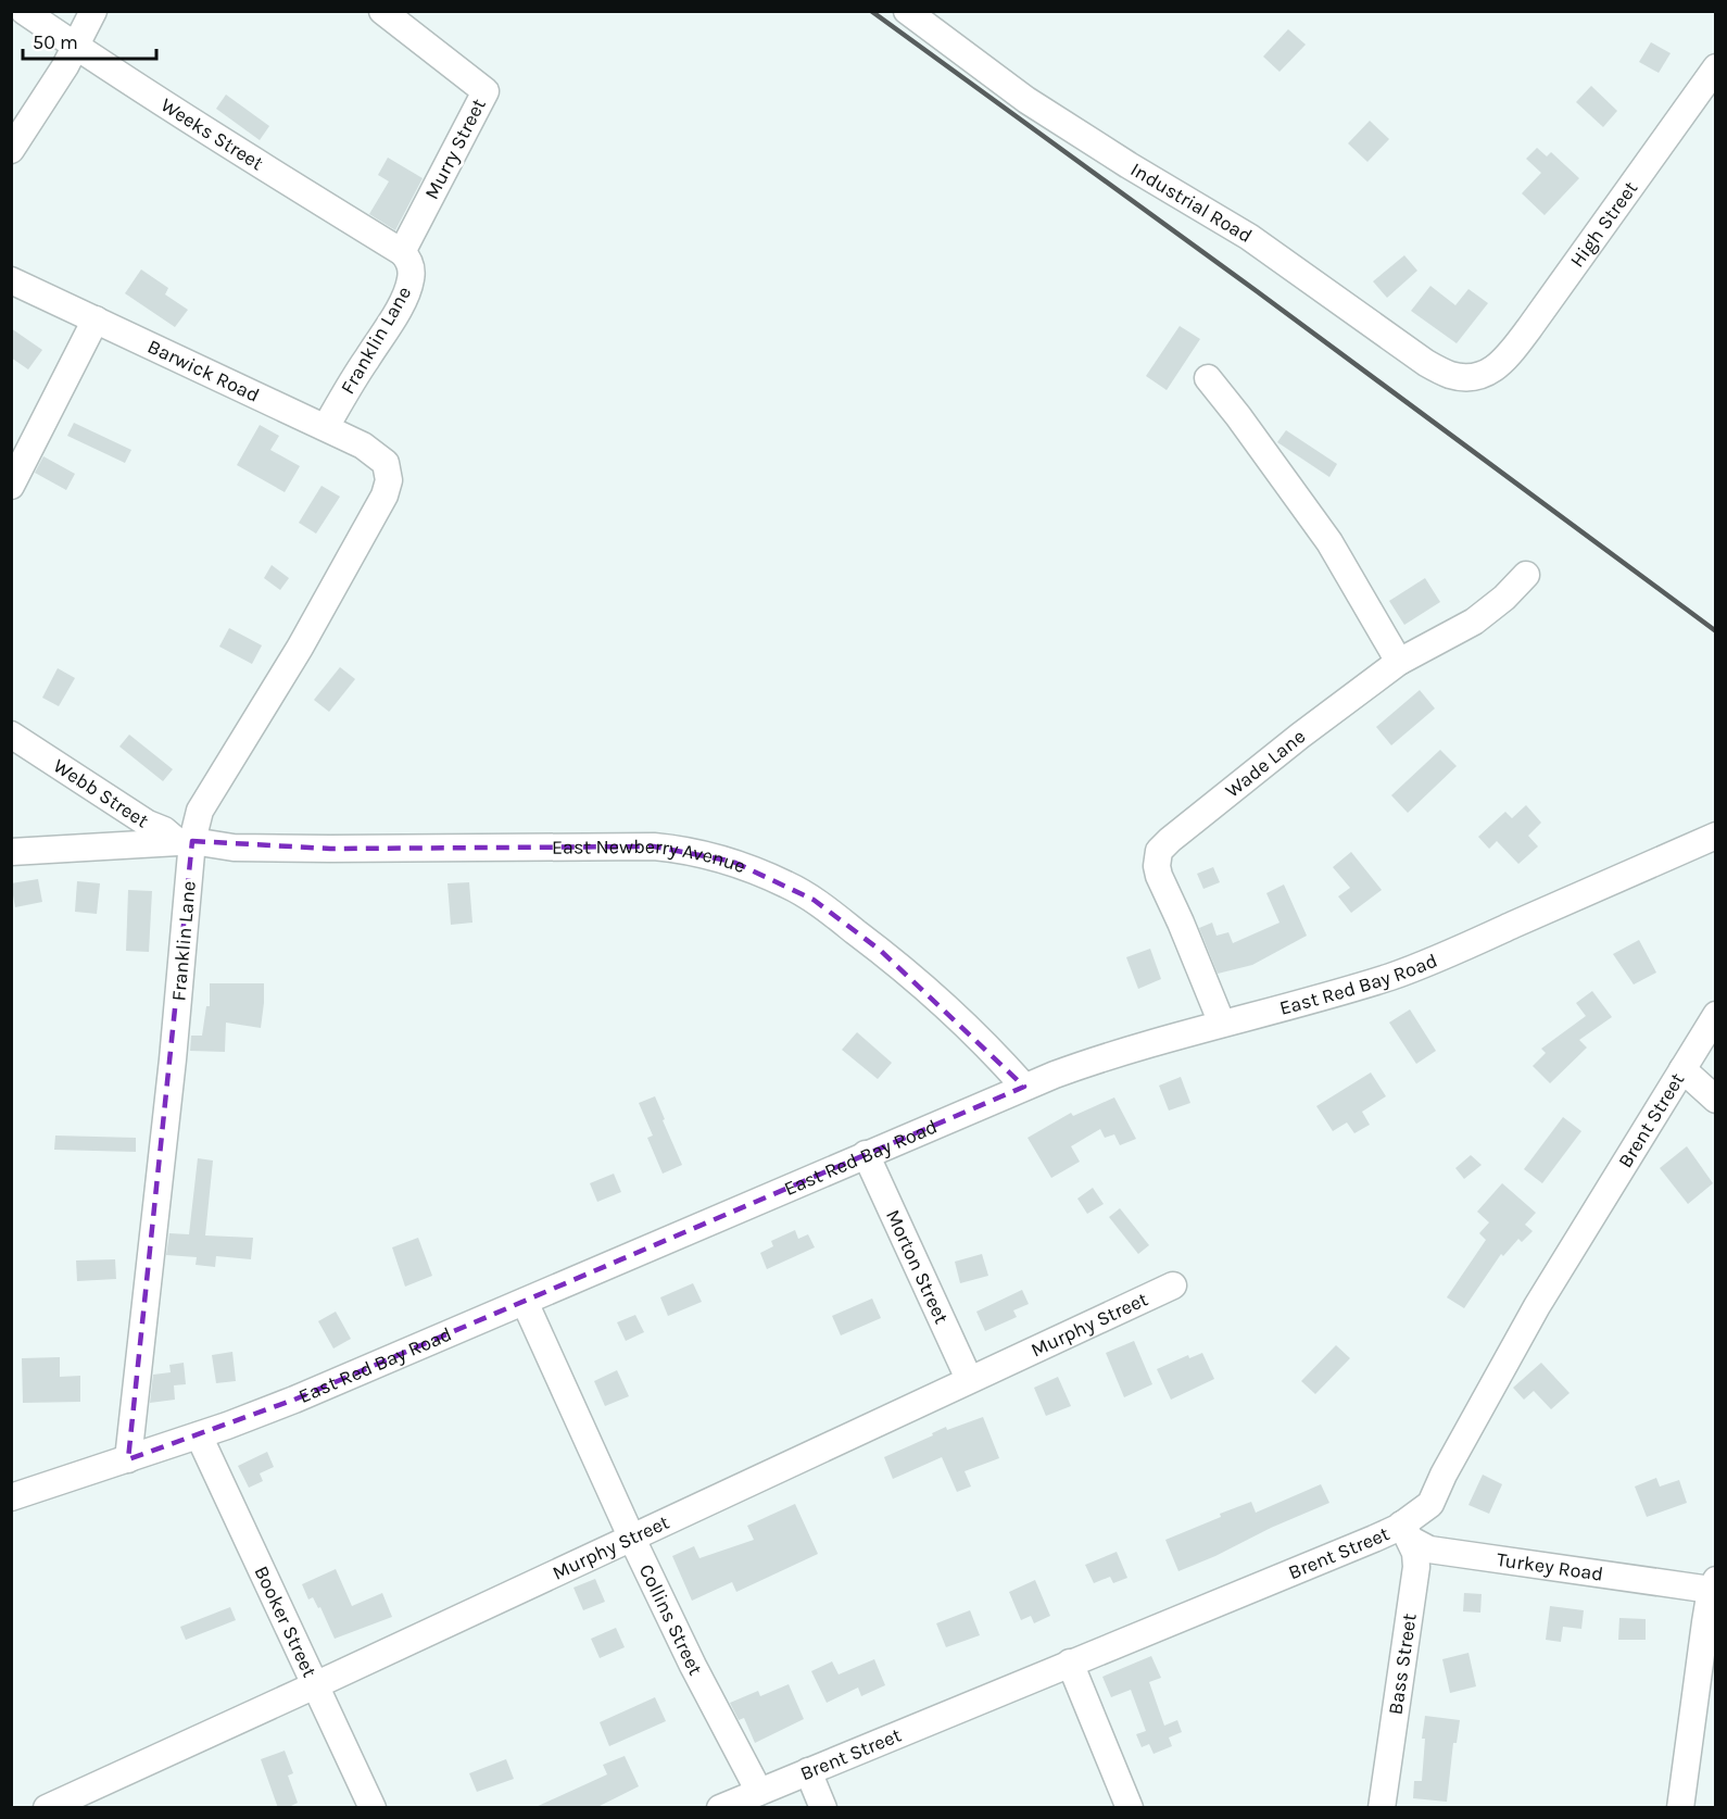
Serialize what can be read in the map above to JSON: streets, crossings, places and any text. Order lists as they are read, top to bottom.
{
  "streets": {
    "street": [
      "Weeks Street",
      "Murry Street",
      "Industrial Road",
      "High Street",
      "Franklin Lane",
      "Barwick Road",
      "Wade Lane",
      "Webb Street",
      "East Newberry Avenue",
      "East Red Bay Road",
      "Brent Street",
      "Morton Street",
      "Murphy Street",
      "Turkey Road",
      "Collins Street",
      "Booker Street",
      "Bass Street"
    ]
  },
  "crossings": [
    ["Weeks Street", "Murry Street"],
    ["Weeks Street", "Franklin Lane"],
    ["Murry Street", "Franklin Lane"],
    ["Industrial Road", "High Street"],
    ["Franklin Lane", "Barwick Road"],
    ["Franklin Lane", "Webb Street"],
    ["Franklin Lane", "East Newberry Avenue"],
    ["Franklin Lane", "East Red Bay Road"],
    ["Wade Lane", "East Red Bay Road"],
    ["Webb Street", "East Newberry Avenue"],
    ["East Newberry Avenue", "East Red Bay Road"],
    ["East Red Bay Road", "Morton Street"],
    ["East Red Bay Road", "Collins Street"],
    ["East Red Bay Road", "Booker Street"],
    ["Brent Street", "Turkey Road"],
    ["Brent Street", "Collins Street"],
    ["Brent Street", "Bass Street"],
    ["Morton Street", "Murphy Street"],
    ["Murphy Street", "Collins Street"],
    ["Murphy Street", "Booker Street"],
    ["Turkey Road", "Bass Street"]
  ],
  "scale_bar": "50 m"
}
